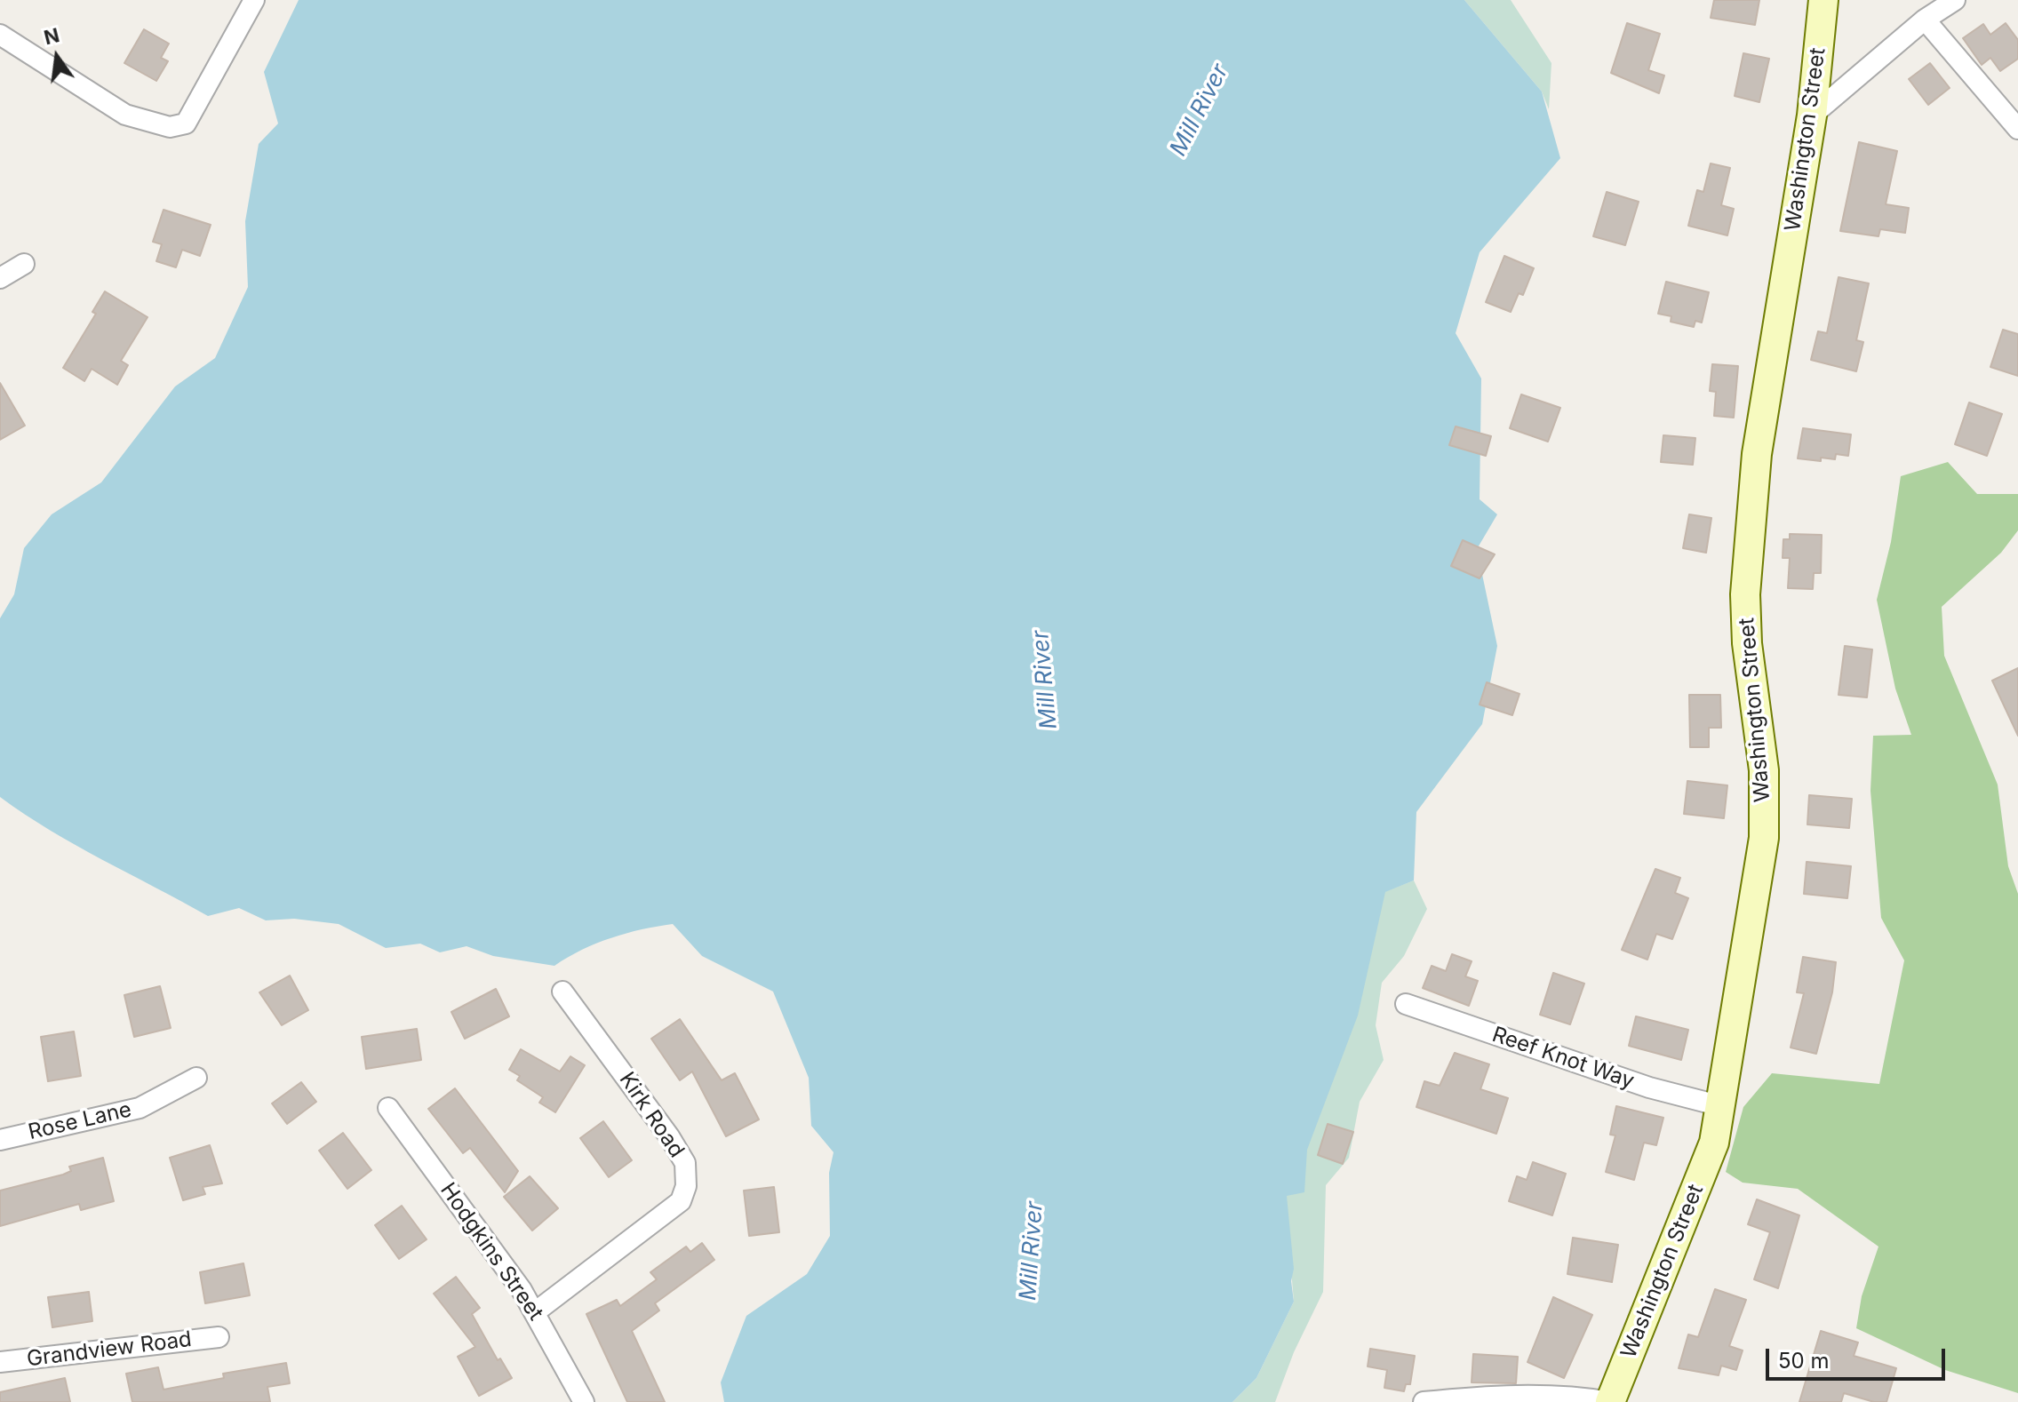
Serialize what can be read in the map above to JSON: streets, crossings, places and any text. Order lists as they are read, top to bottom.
{
  "streets": {
    "main road": ["Washington Street"],
    "street": [
      "Reef Knot Way",
      "Kirk Road",
      "Rose Lane",
      "Hodgkins Street",
      "Grandview Road"
    ]
  },
  "crossings": [
    ["Washington Street", "Reef Knot Way"],
    ["Kirk Road", "Hodgkins Street"]
  ],
  "water": ["Mill River"],
  "scale_bar": "50 m",
  "north": "top"
}
